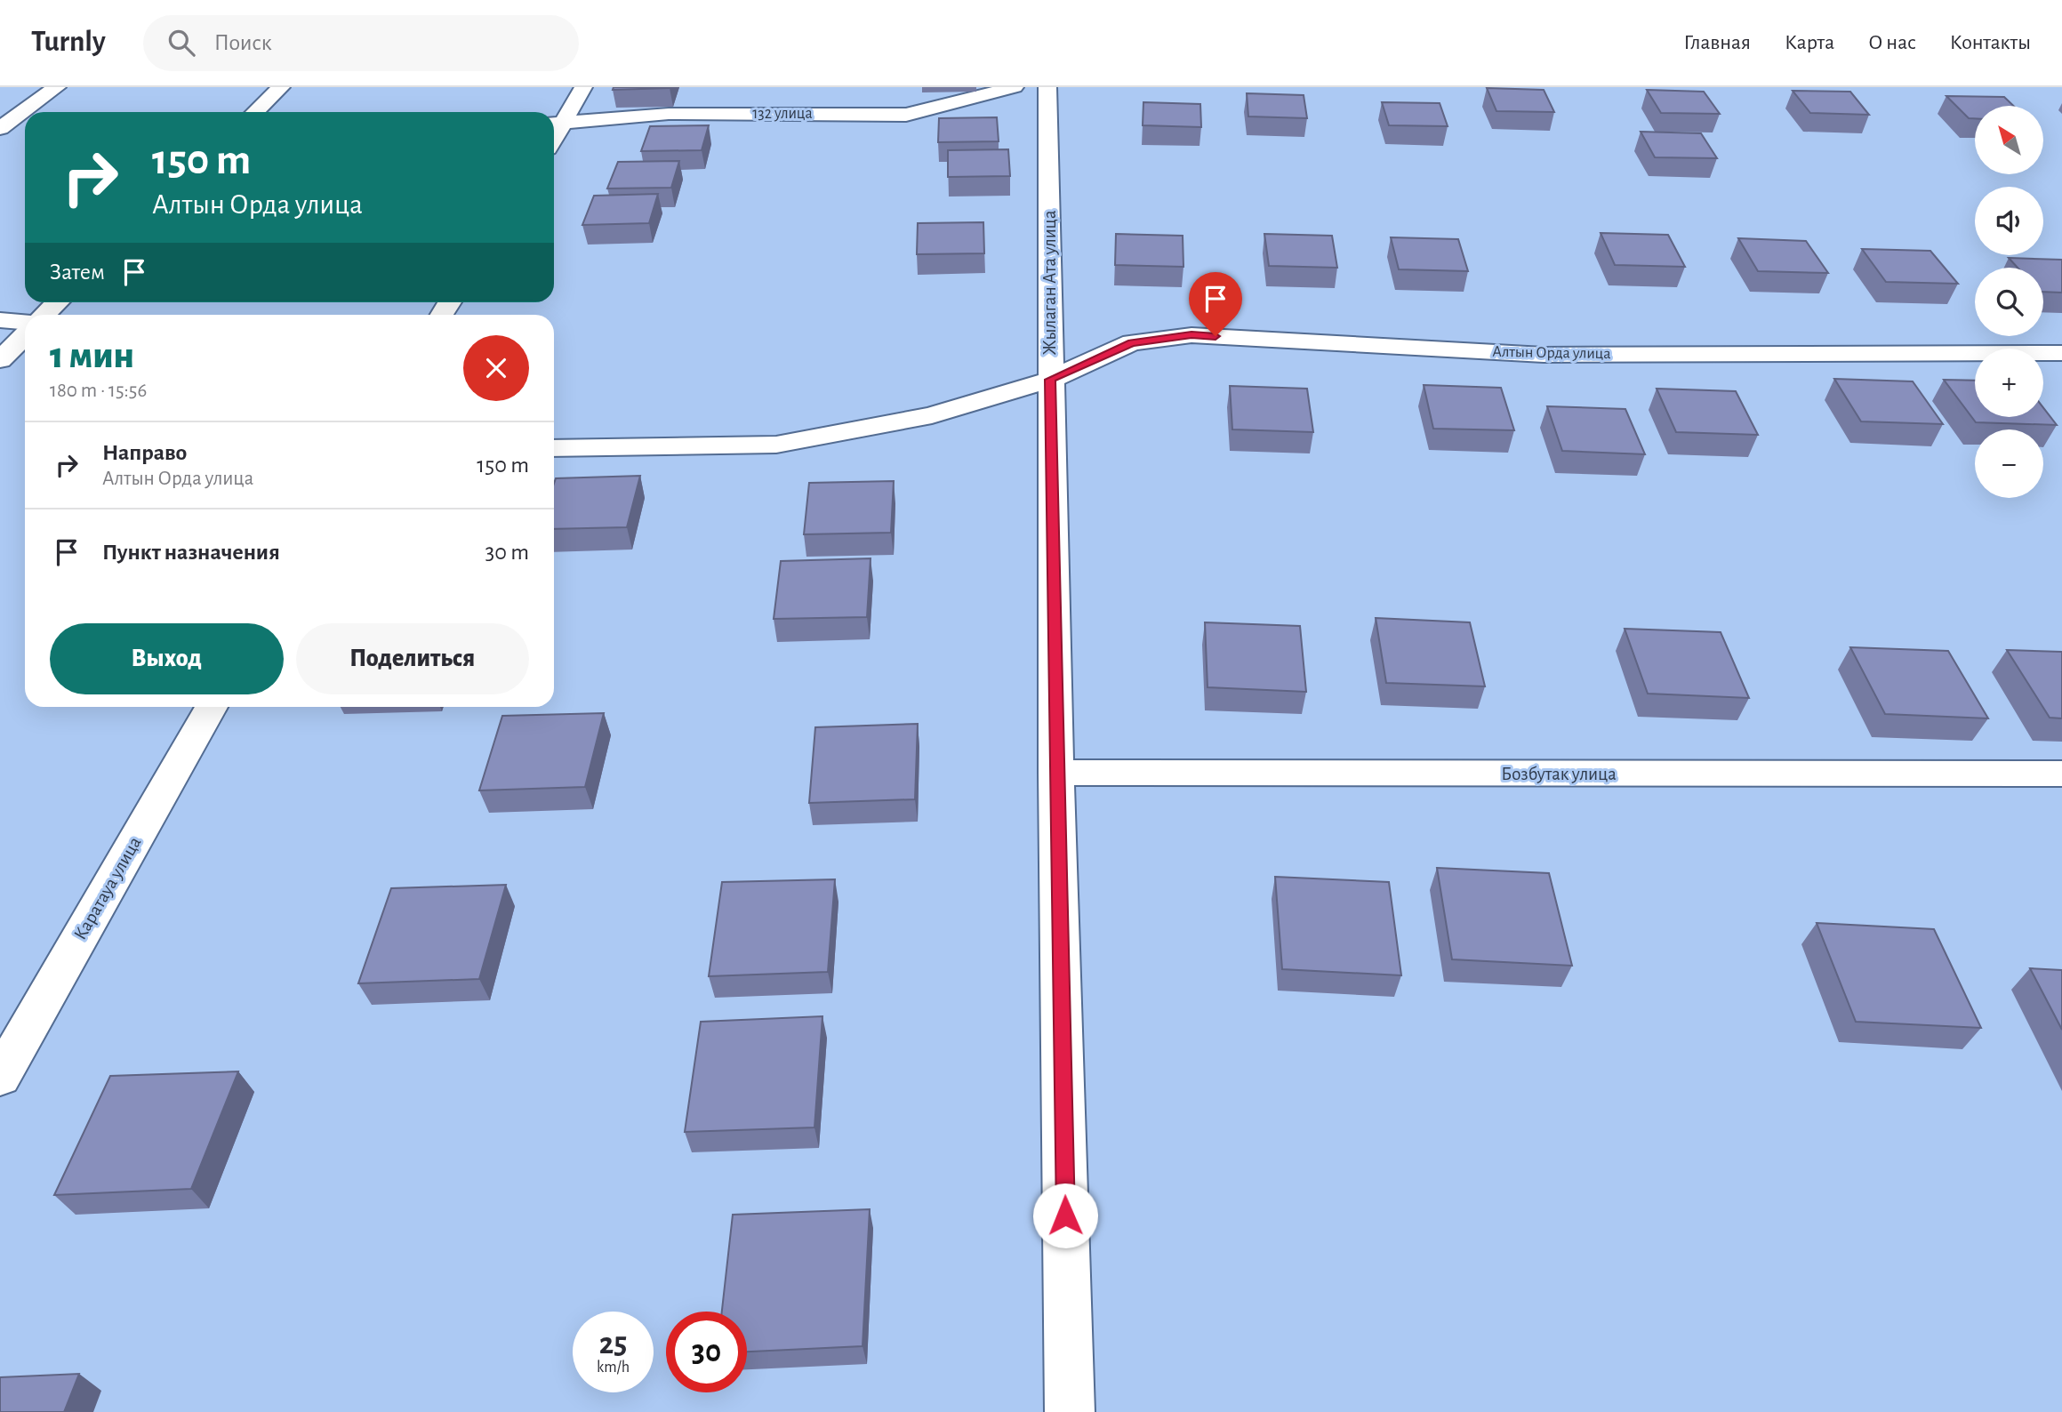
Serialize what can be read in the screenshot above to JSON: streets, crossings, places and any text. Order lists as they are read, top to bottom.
{
  "streets": {
    "street": [
      "132 улица",
      "Жылаган Ата улица",
      "Алтын Орда улица",
      "Бозбутак улица",
      "Каратауа улица"
    ]
  },
  "crossings": [
    ["Жылаган Ата улица", "Алтын Орда улица"],
    ["Жылаган Ата улица", "Бозбутак улица"]
  ],
  "north": "top left",
  "page": {
    "header": "Turnly",
    "search": "Поиск",
    "nav": [
      "Главная",
      "Карта",
      "О нас",
      "Контакты"
    ],
    "map_buttons": ["+", "−"],
    "turn": ["150 m", "Алтын Орда улица"],
    "then": "Затем",
    "heading": ["1 мин", "180 m · 15:56"],
    "list": [
      {
        "name": "Направо",
        "note": "Алтын Орда улица",
        "value": "150 m"
      },
      {
        "name": "Пункт назначения",
        "value": "30 m"
      }
    ],
    "buttons": ["Выход", "Поделиться"],
    "speed": "25 km/h",
    "limit": "30"
  }
}
